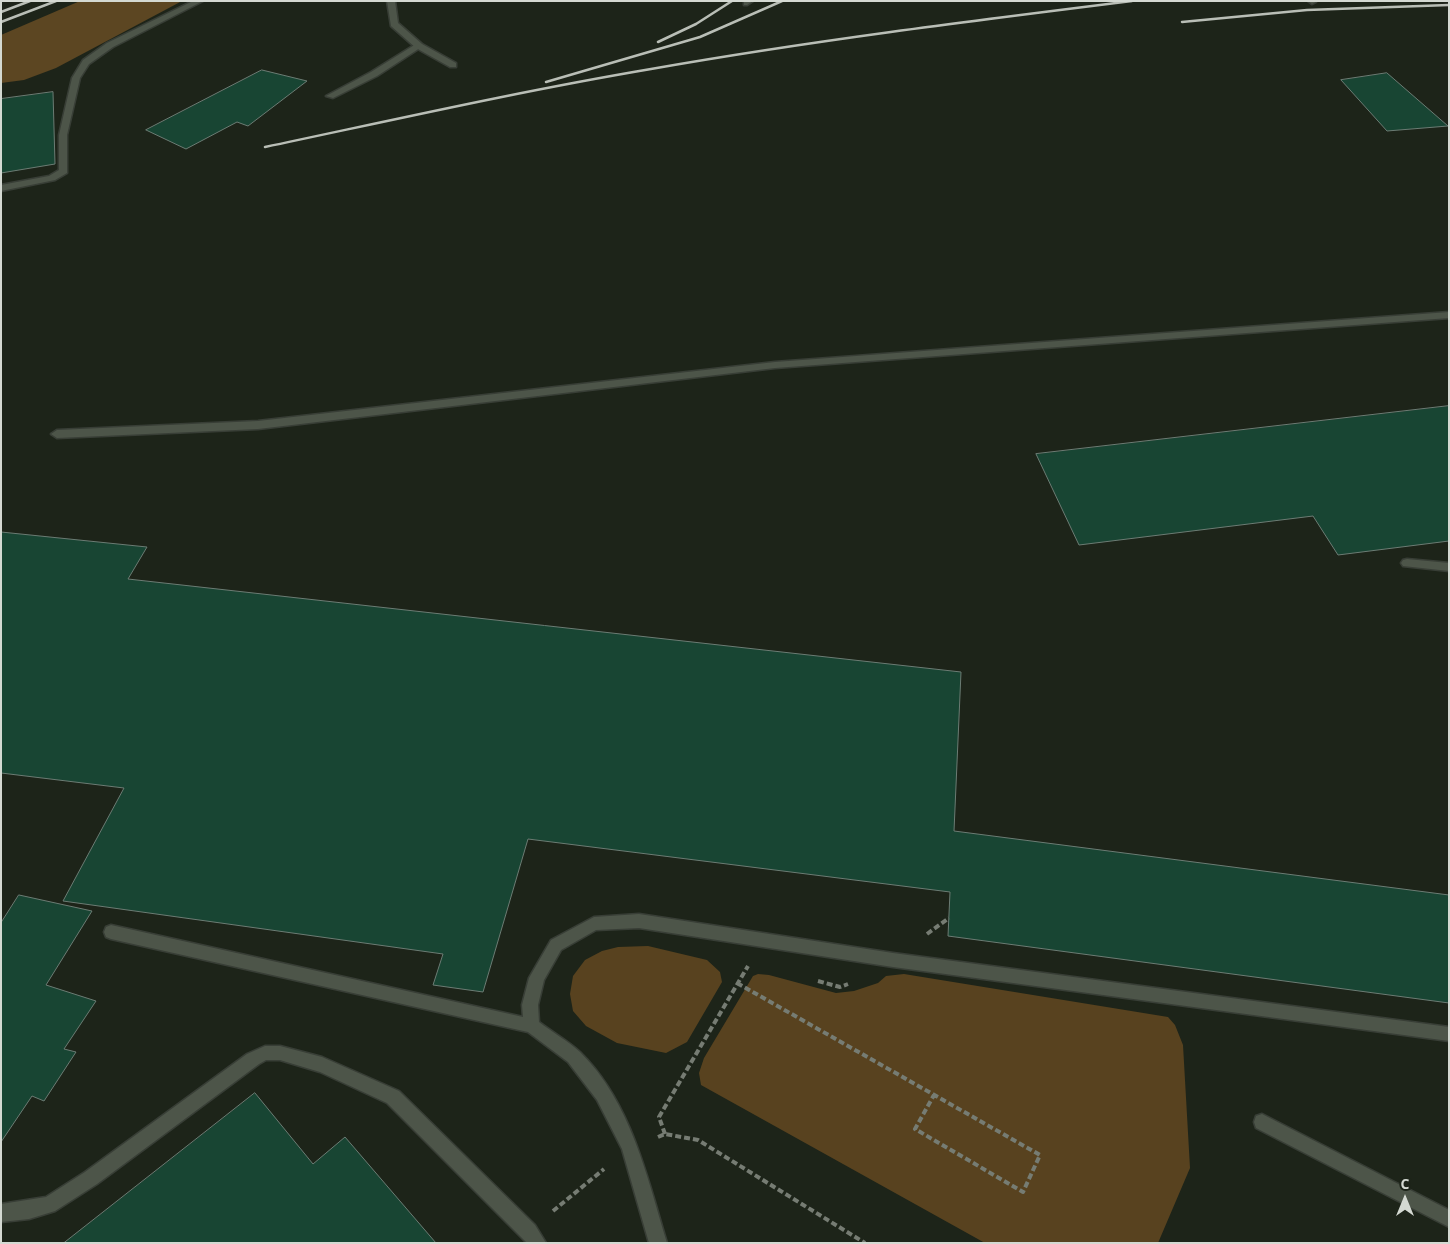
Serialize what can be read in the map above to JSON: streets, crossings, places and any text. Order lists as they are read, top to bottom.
{
  "north": "top"
}
